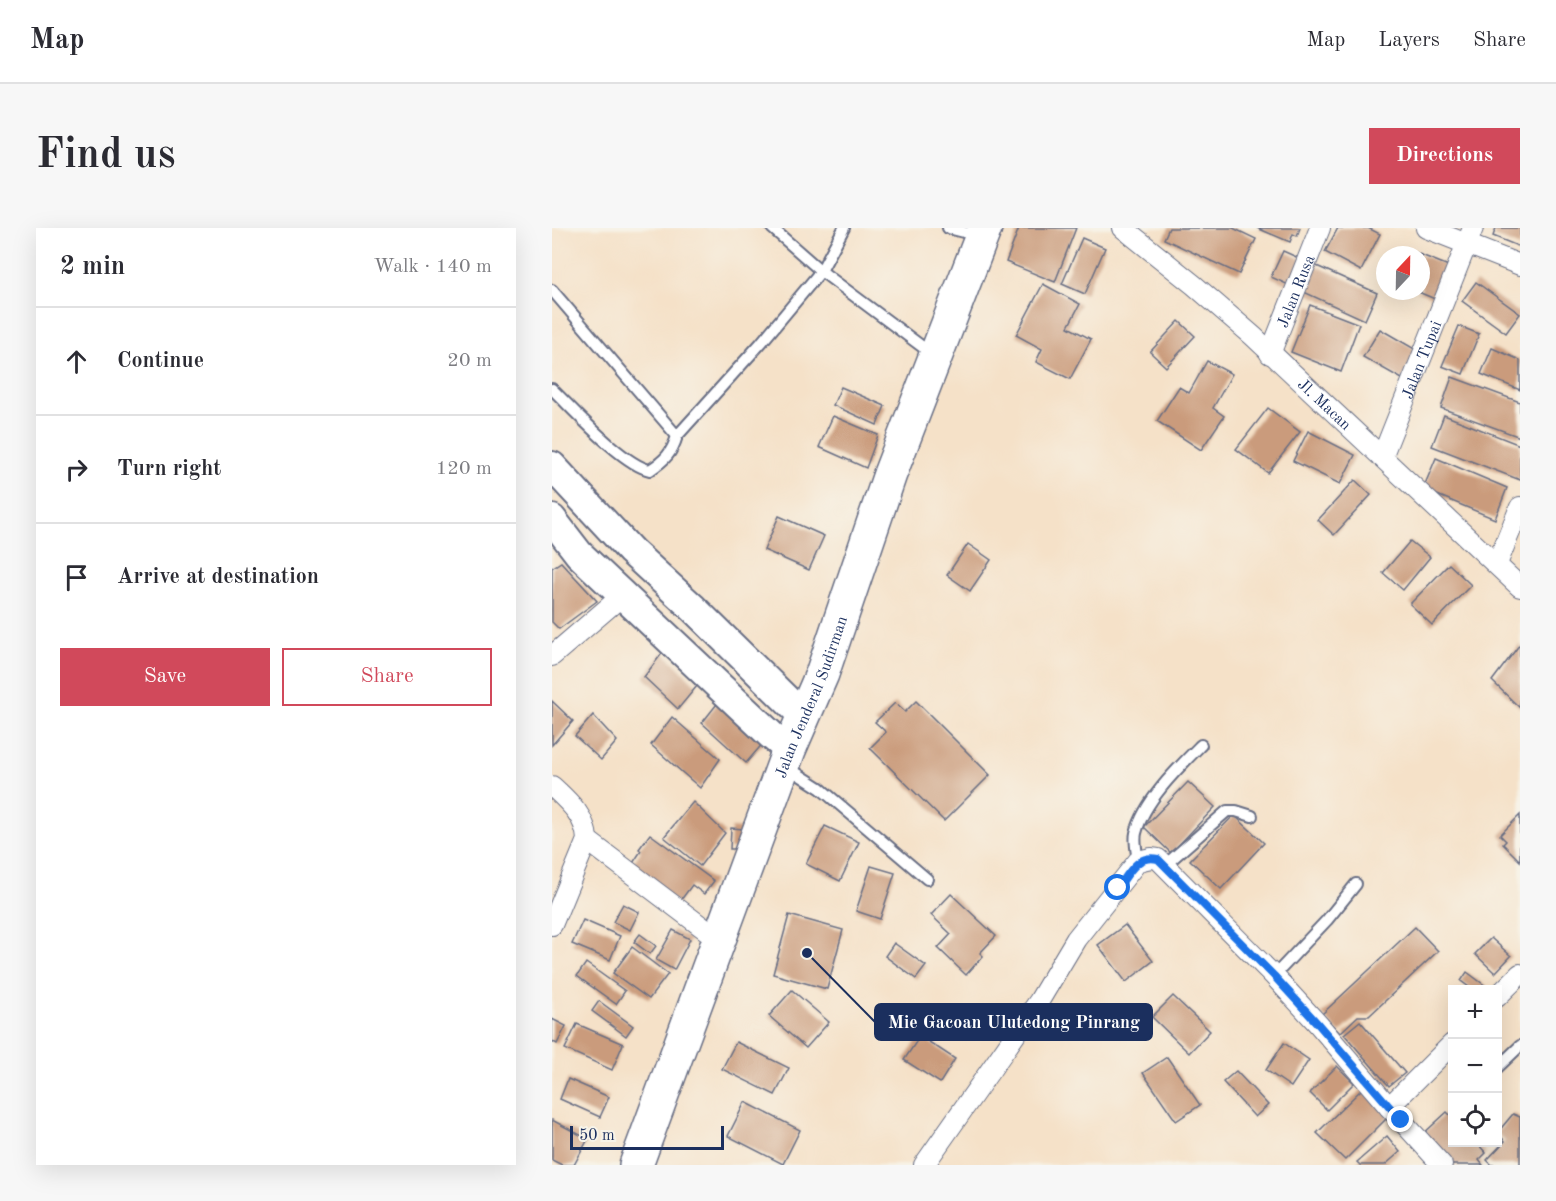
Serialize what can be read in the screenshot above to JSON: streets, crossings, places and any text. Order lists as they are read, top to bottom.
{
  "streets": {
    "highway": ["Jalan Jenderal Sudirman"],
    "street": ["Jalan Rusa", "Jalan Tupai", "Jl. Macan"]
  },
  "crossings": [
    ["Jalan Rusa", "Jl. Macan"],
    ["Jalan Tupai", "Jl. Macan"]
  ],
  "places": ["Mie Gacoan Ulutedong Pinrang"],
  "scale_bar": "50 m",
  "north": "top",
  "page": {
    "header": "Map",
    "nav": ["Map", "Layers", "Share"],
    "buttons": [
      "Directions",
      ["Save", "Share"]
    ],
    "title": "Find us",
    "heading": ["2 min", "Walk · 140 m"],
    "list": [
      ["Continue", "20 m"],
      ["Turn right", "120 m"],
      "Arrive at destination"
    ],
    "map_buttons": ["+", "−"],
    "scale": "50 m"
  }
}
